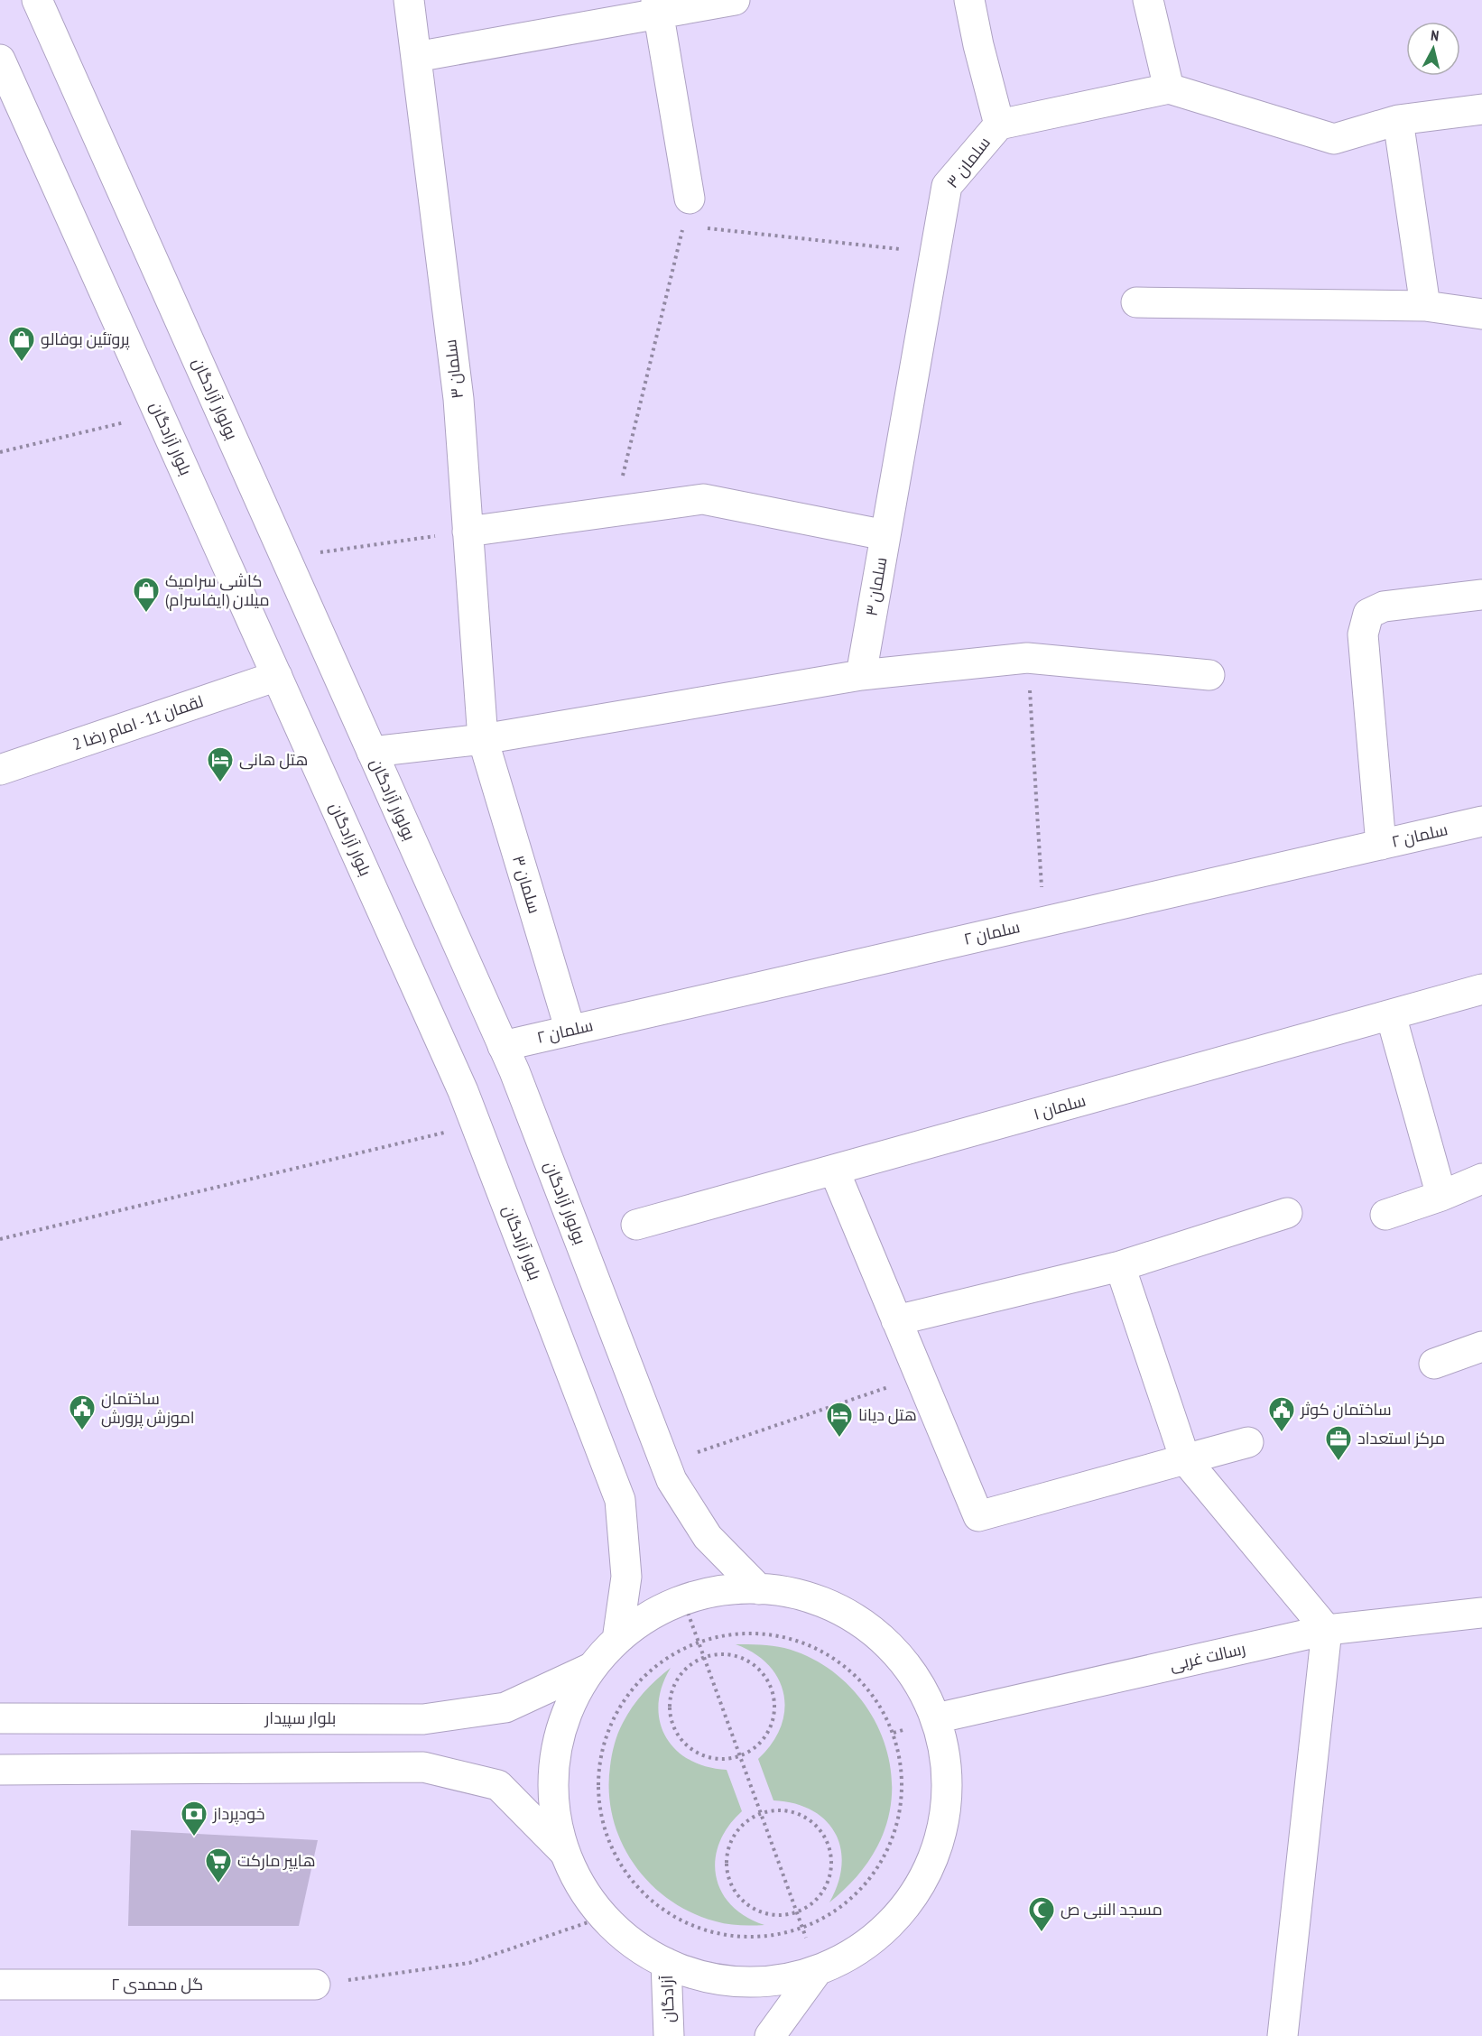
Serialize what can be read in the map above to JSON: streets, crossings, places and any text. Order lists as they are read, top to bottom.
{
  "streets": {
    "street": [
      "سلمان ۳",
      "بولوار آزادگان",
      "بلوار آزادگان",
      "لقمان 11 - امام رضا 2",
      "سلمان ۲",
      "سلمان ۱",
      "رسالت غربی",
      "بلوار سپیدار",
      "گل محمدی ۲",
      "آزادگان"
    ]
  },
  "crossings": [
    ["سلمان ۳", "سلمان ۲"],
    ["بولوار آزادگان", "سلمان ۲"],
    ["بلوار آزادگان", "لقمان 11 - امام رضا 2"]
  ],
  "places": {
    "shop": ["پروتئین بوفالو", "کاشی سرامیک میلان (ایفاسرام)"],
    "hotel": ["هتل هانی", "هتل دیانا"],
    "public building": ["ساختمان اموزش پرورش", "ساختمان کوثر"],
    "office": ["مرکز استعداد"],
    "bank": ["خودپرداز"],
    "supermarket": ["هایپر مارکت"],
    "mosque": ["مسجد النبی ص"]
  },
  "north": "top"
}
